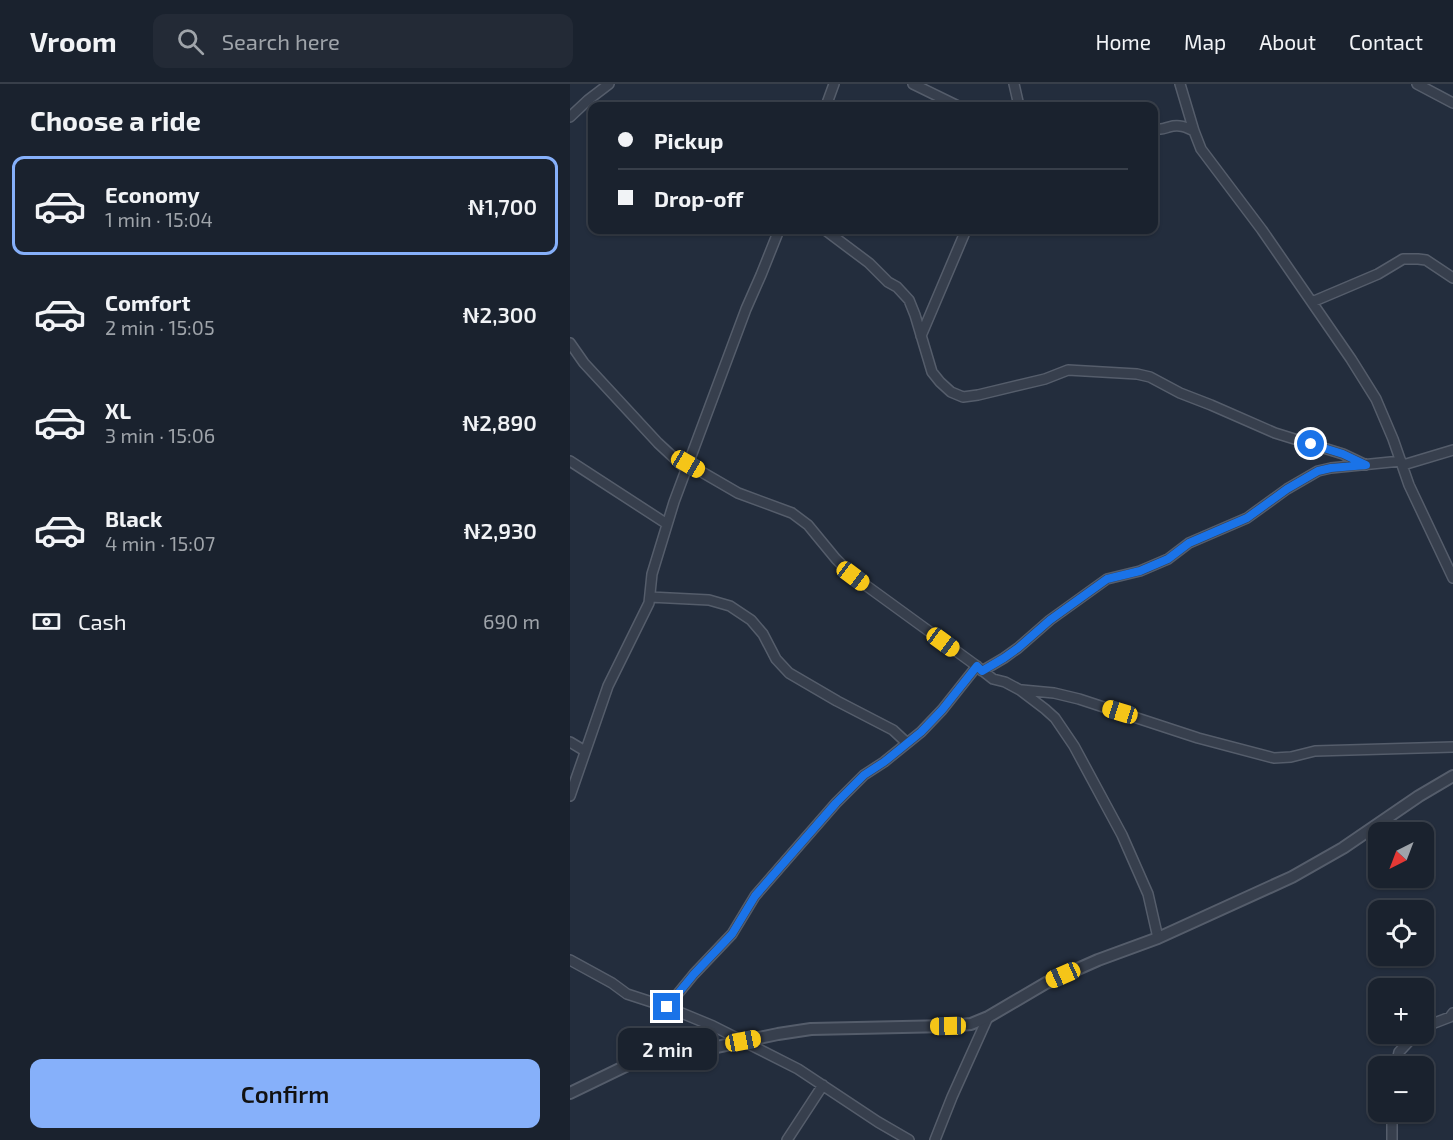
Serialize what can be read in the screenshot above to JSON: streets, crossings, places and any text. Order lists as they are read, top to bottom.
{
  "north": "bottom left",
  "page": {
    "header": "Vroom",
    "search": "Search here",
    "nav": [
      "Home",
      "Map",
      "About",
      "Contact"
    ],
    "heading": "Choose a ride",
    "banner": ["Pickup", "Drop-off"],
    "list": [
      {
        "name": "Economy",
        "note": "1 min · 15:04",
        "value": "₦1,700"
      },
      {
        "name": "Comfort",
        "note": "2 min · 15:05",
        "value": "₦2,300"
      },
      {
        "name": "XL",
        "note": "3 min · 15:06",
        "value": "₦2,890"
      },
      {
        "name": "Black",
        "note": "4 min · 15:07",
        "value": "₦2,930"
      }
    ],
    "pay": ["Cash", "690 m"],
    "map_buttons": ["+", "−"],
    "bubble": "2 min",
    "buttons": "Confirm"
  }
}
